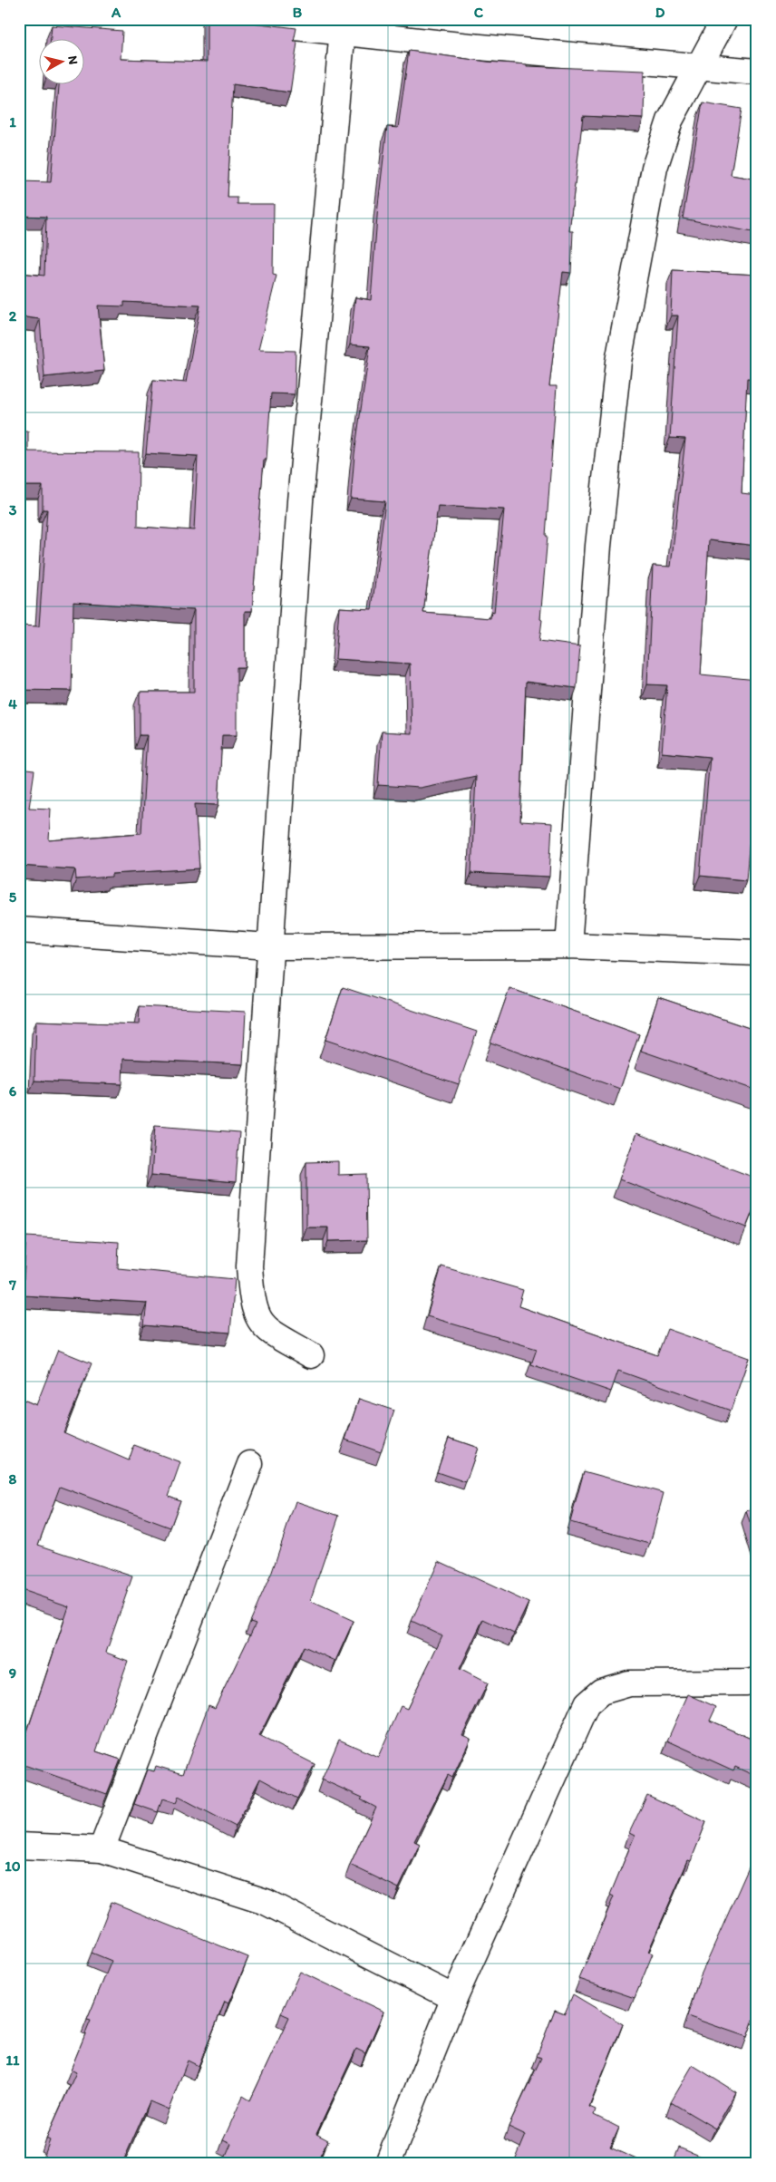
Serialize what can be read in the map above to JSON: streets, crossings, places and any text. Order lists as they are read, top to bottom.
{
  "north": "right",
  "grid": {
    "columns": [
      "A",
      "B",
      "C",
      "D"
    ],
    "rows": [
      "1",
      "2",
      "3",
      "4",
      "5",
      "6",
      "7",
      "8",
      "9",
      "10",
      "11"
    ]
  }
}
